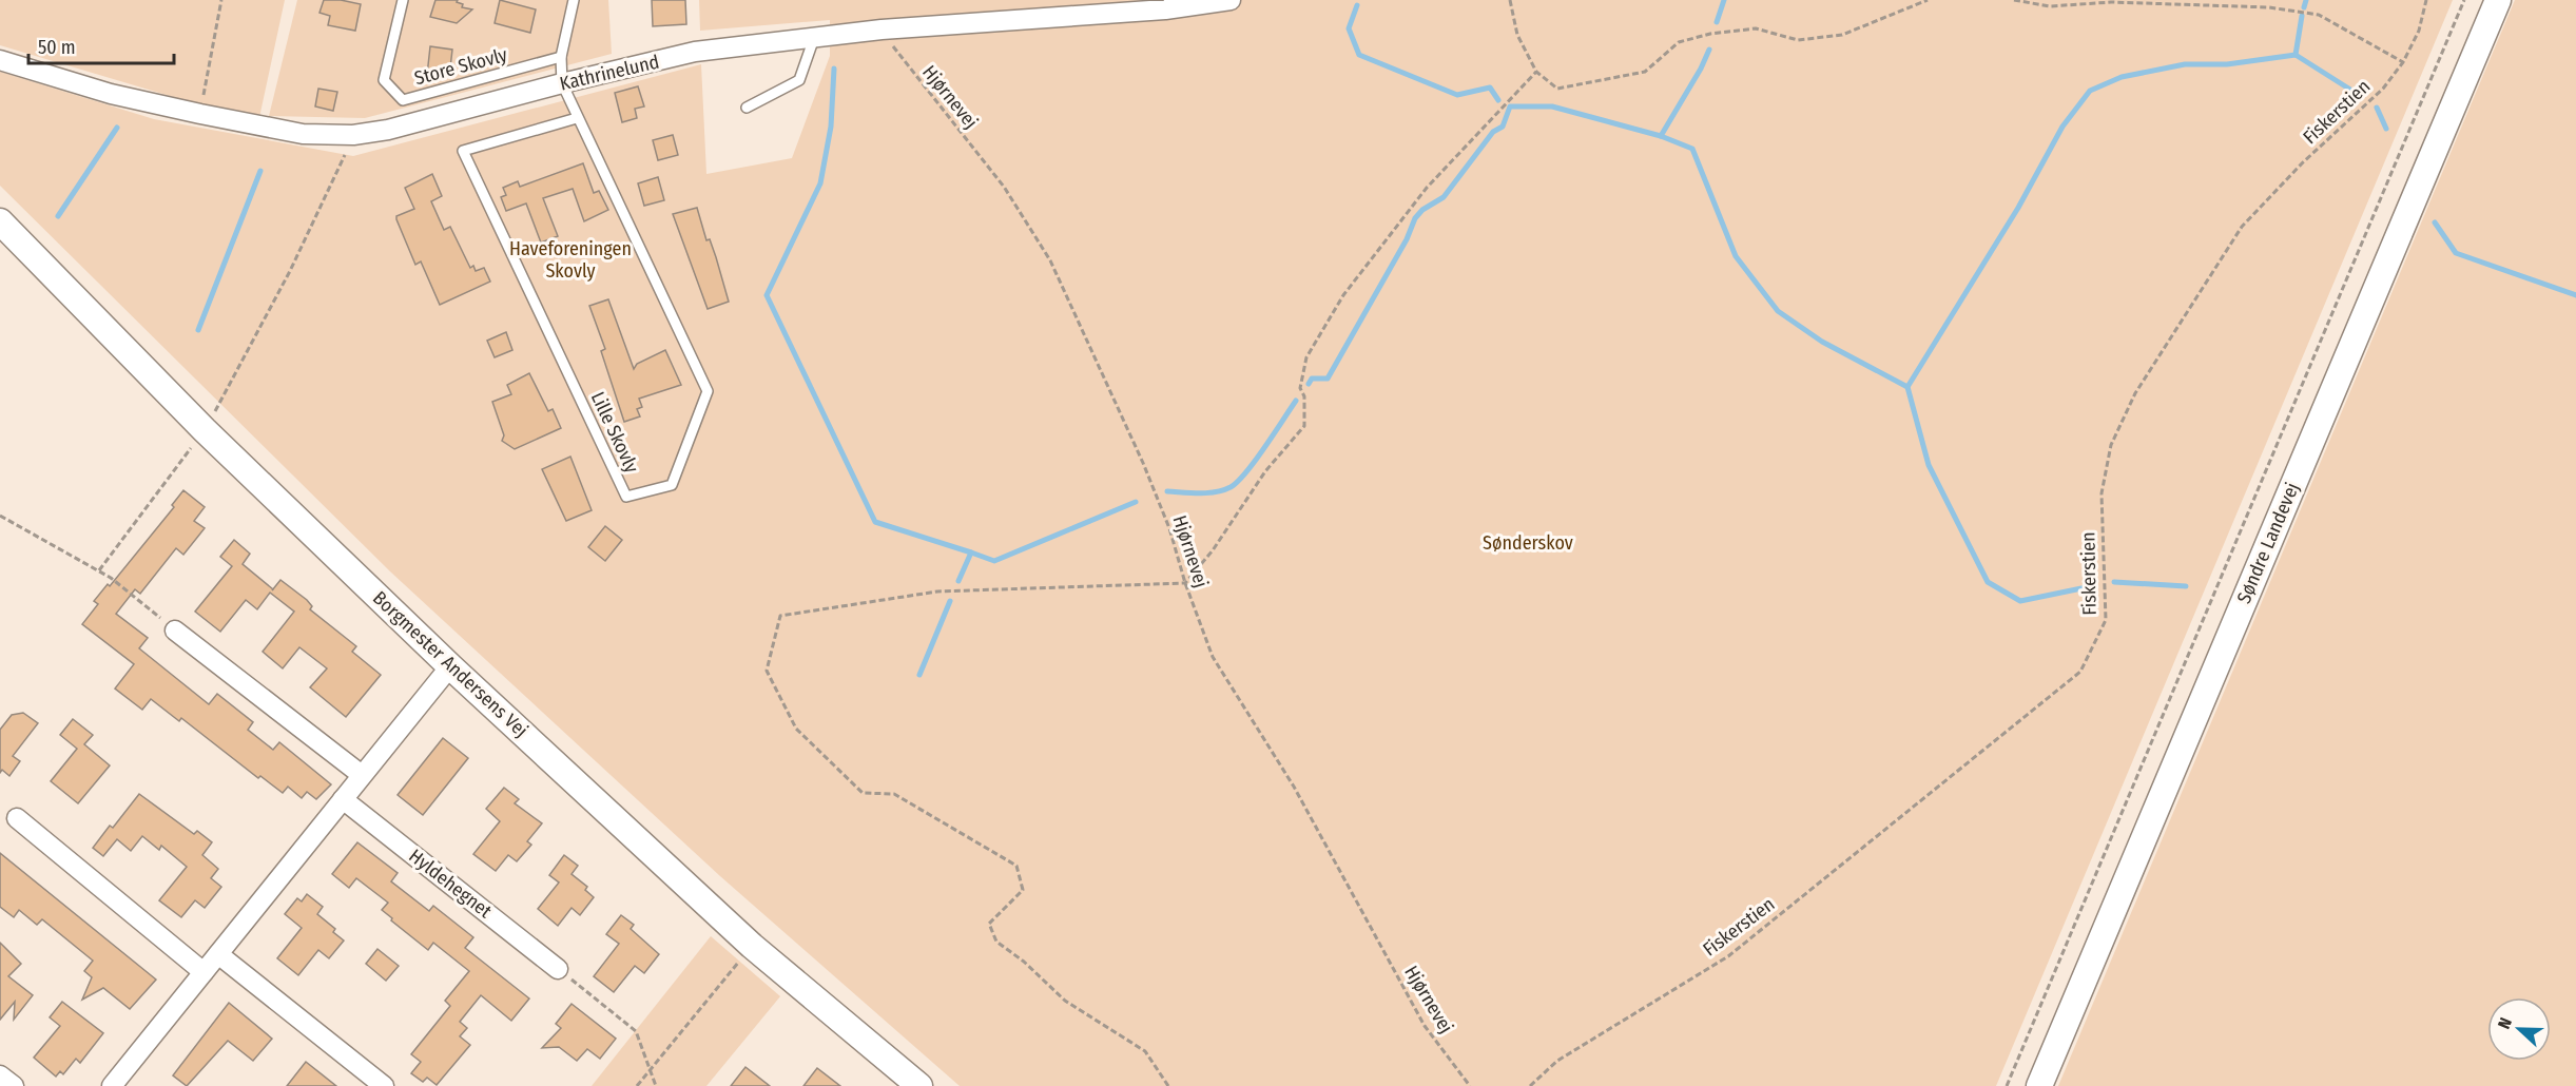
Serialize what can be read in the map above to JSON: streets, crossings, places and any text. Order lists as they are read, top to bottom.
{
  "streets": {
    "street": [
      "Kathrinelund",
      "Søndre Landevej",
      "Borgmester Andersens Vej",
      "Hyldehegnet"
    ],
    "lane": ["Store Skovly", "Lille Skovly"],
    "path": ["Hjørnevej", "Fiskerstien"]
  },
  "crossings": [
    ["Kathrinelund", "Hjørnevej"],
    ["Kathrinelund", "Lille Skovly"]
  ],
  "parks": ["Haveforeningen Skovly", "Sønderskov"],
  "scale_bar": "50 m",
  "north": "left"
}
